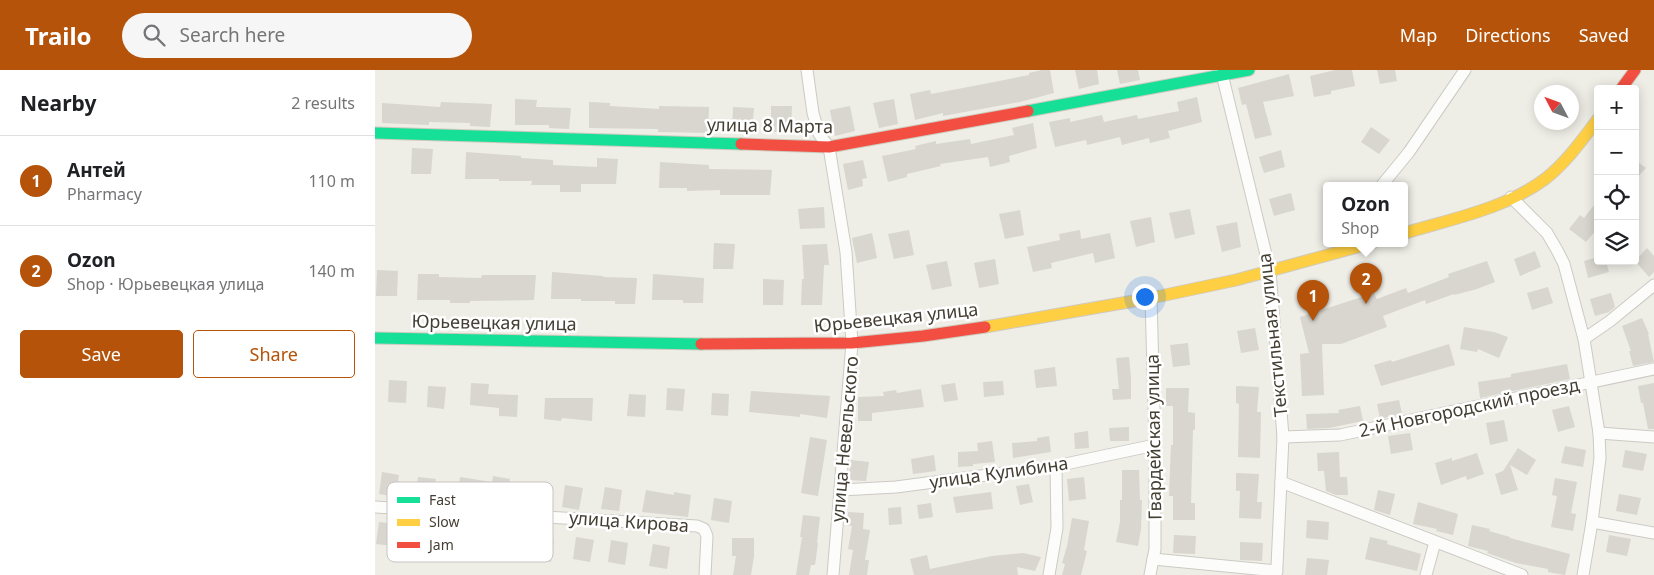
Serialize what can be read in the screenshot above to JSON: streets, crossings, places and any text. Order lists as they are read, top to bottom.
{
  "streets": {
    "main road": ["улица 8 Марта", "Юрьевецкая улица"],
    "street": [
      "Текстильная улица",
      "2-й Новгородский проезд",
      "Гвардейская улица",
      "улица Невельского",
      "улица Кулибина",
      "улица Кирова"
    ]
  },
  "crossings": [
    ["улица 8 Марта", "Текстильная улица"],
    ["улица 8 Марта", "улица Невельского"],
    ["Юрьевецкая улица", "Текстильная улица"],
    ["Юрьевецкая улица", "Гвардейская улица"],
    ["Юрьевецкая улица", "улица Невельского"],
    ["Текстильная улица", "2-й Новгородский проезд"],
    ["Гвардейская улица", "улица Кулибина"],
    ["улица Невельского", "улица Кулибина"]
  ],
  "legend": ["Fast", "Slow", "Jam"],
  "north": "top left",
  "page": {
    "header": "Trailo",
    "search": "Search here",
    "nav": ["Map", "Directions", "Saved"],
    "heading": ["Nearby", "2 results"],
    "map_buttons": ["+", "−"],
    "list": [
      {
        "mark": "1",
        "name": "Антей",
        "note": "Pharmacy",
        "value": "110 m"
      },
      {
        "mark": "2",
        "name": "Ozon",
        "note": "Shop · Юрьевецкая улица",
        "value": "140 m"
      }
    ],
    "popup": ["Ozon", "Shop"],
    "pins": ["2", "1"],
    "buttons": ["Save", "Share"]
  }
}
